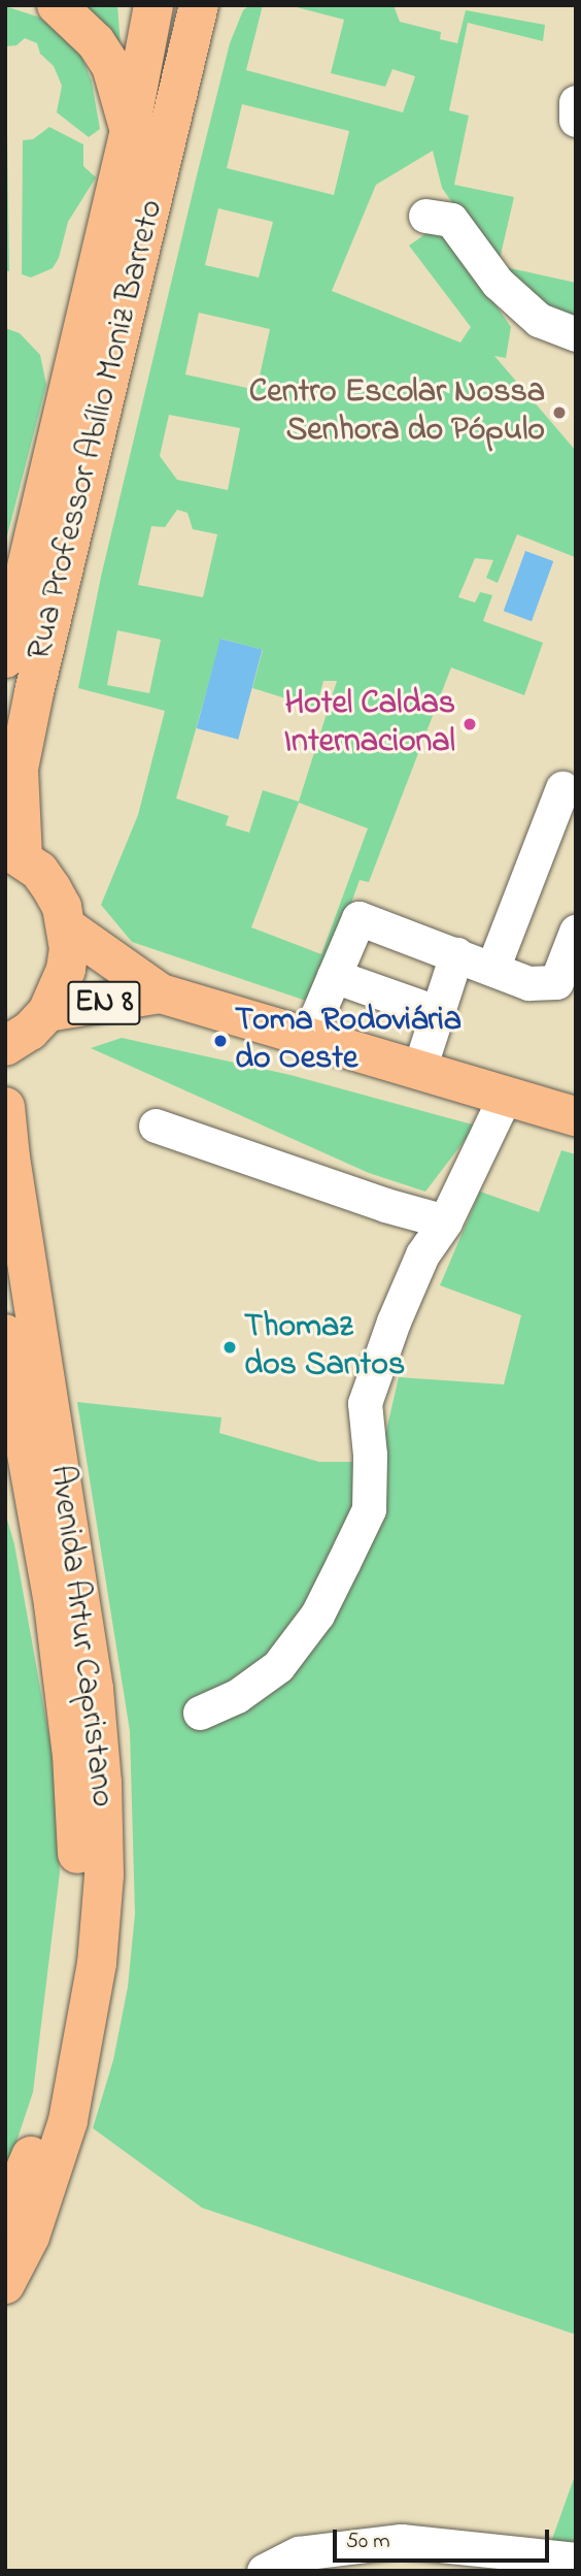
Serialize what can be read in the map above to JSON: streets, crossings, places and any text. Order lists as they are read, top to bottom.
{
  "streets": {
    "main road": ["Rua Professor Abílio Moniz Barreto", "EN 8", "Avenida Artur Capristano"]
  },
  "crossings": [
    ["Rua Professor Abílio Moniz Barreto", "EN 8"],
    ["EN 8", "Avenida Artur Capristano"]
  ],
  "places": [
    "Centro Escolar Nossa Senhora do Pópulo",
    "Hotel Caldas Internacional",
    "Toma Rodoviária do Oeste",
    "Thomaz dos Santos"
  ],
  "scale_bar": "50 m"
}
